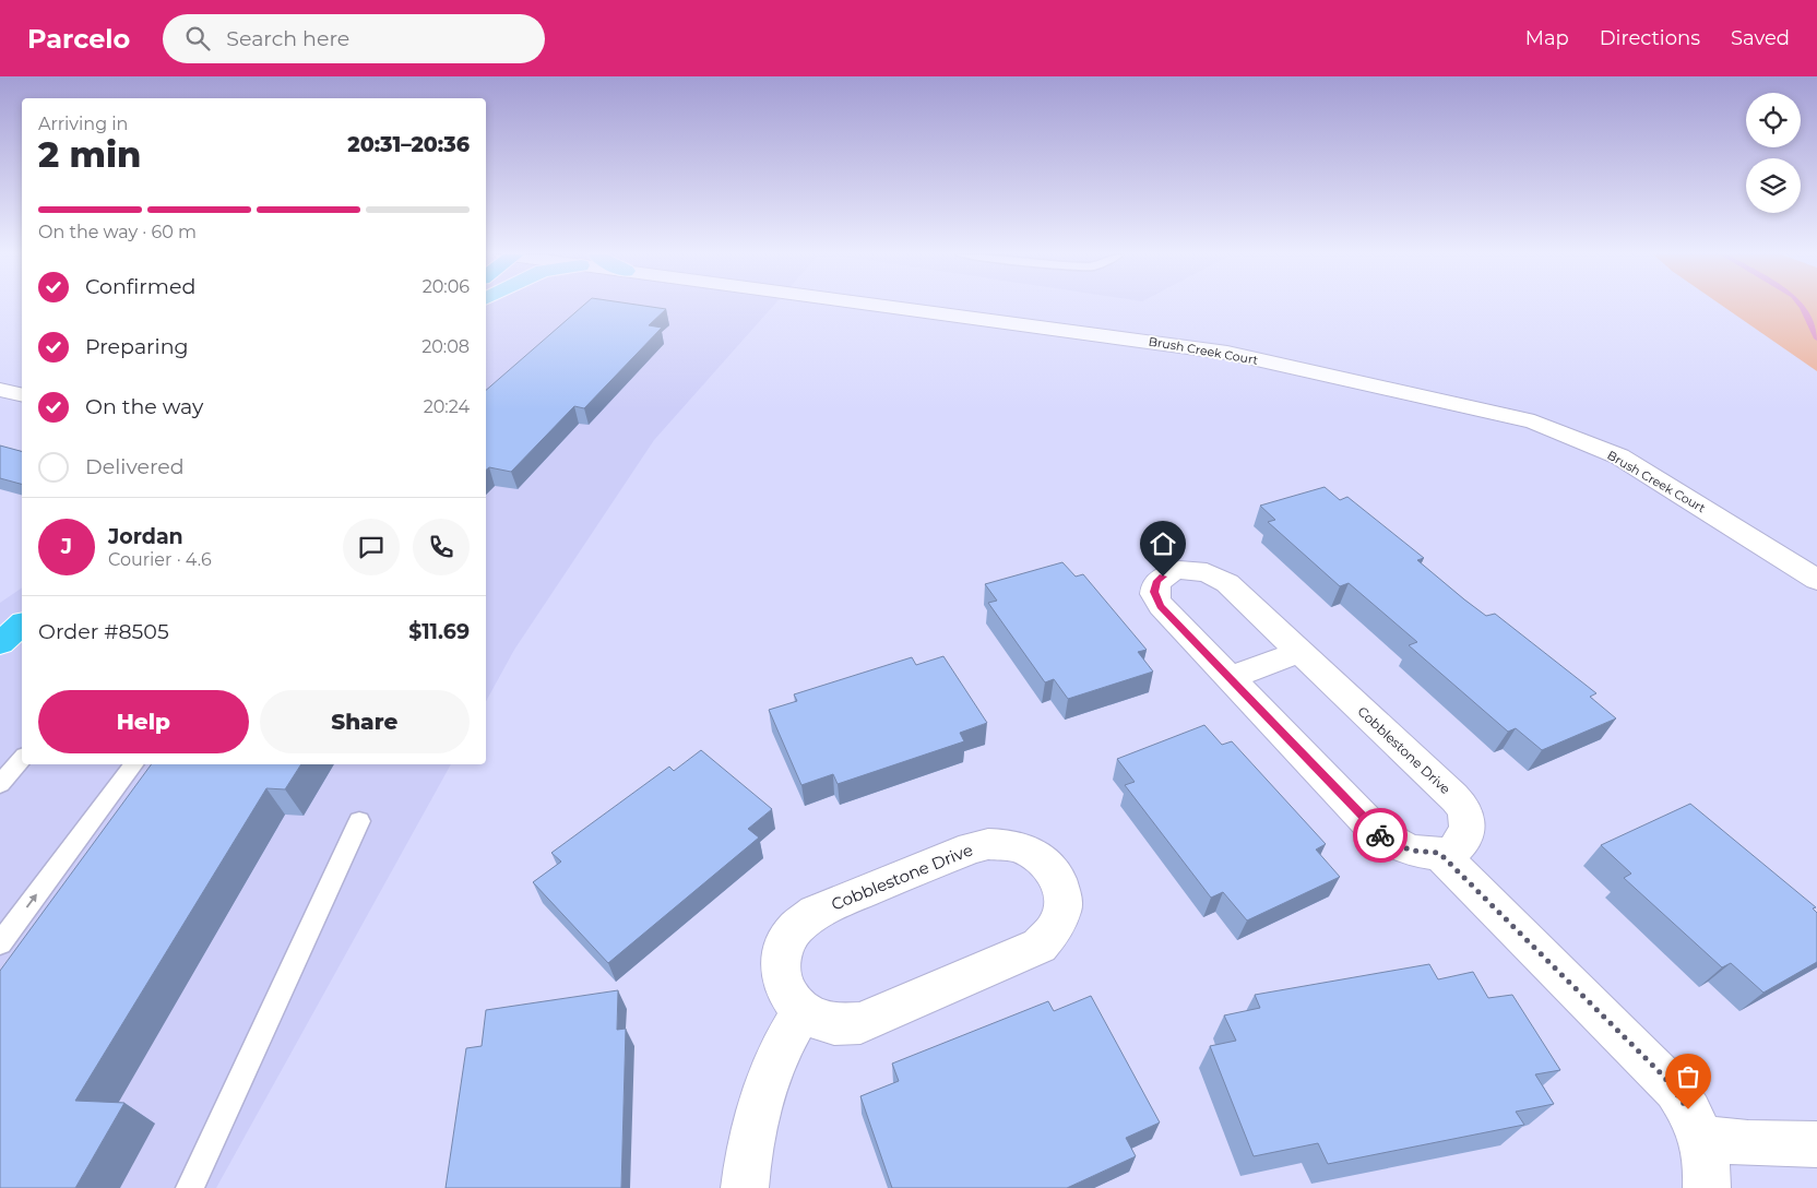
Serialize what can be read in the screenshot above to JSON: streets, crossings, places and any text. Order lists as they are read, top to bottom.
{
  "streets": {
    "street": ["Brush Creek Court", "Cobblestone Drive"]
  },
  "page": {
    "header": "Parcelo",
    "search": "Search here",
    "nav": ["Map", "Directions", "Saved"],
    "heading": ["2 min", "Arriving in", "20:31–20:36"],
    "panel": [
      "Jordan",
      "Courier · 4.6",
      "Order #8505",
      "$11.69"
    ],
    "bar": "On the way · 60 m",
    "list": [
      ["Confirmed", "20:06"],
      ["Preparing", "20:08"],
      ["On the way", "20:24"],
      "Delivered"
    ],
    "round": "J",
    "buttons": ["Help", "Share"]
  }
}
